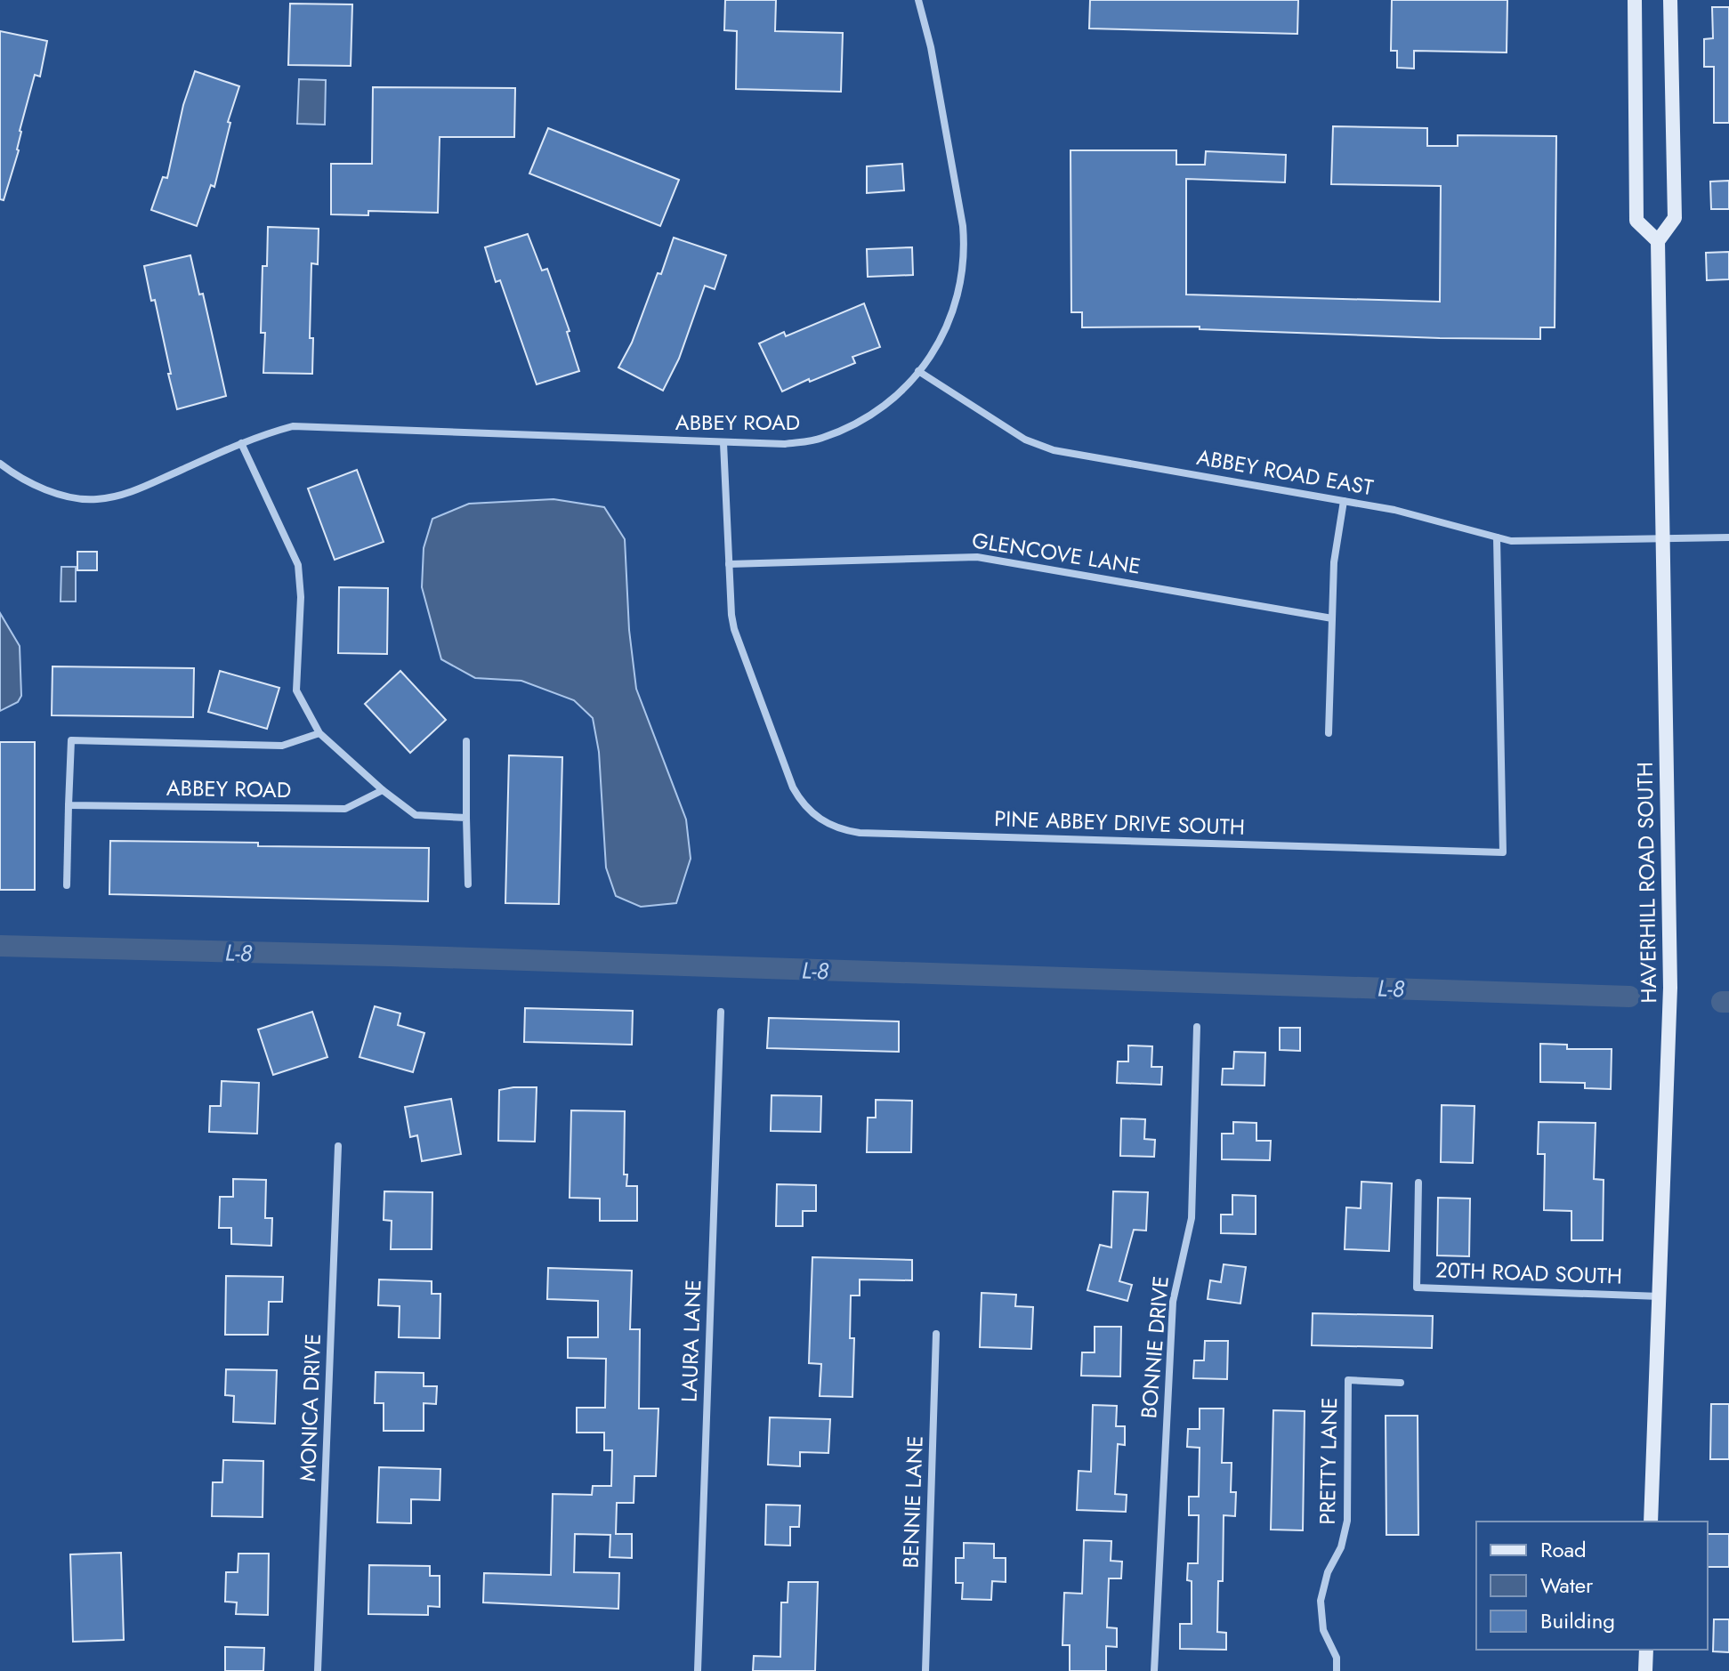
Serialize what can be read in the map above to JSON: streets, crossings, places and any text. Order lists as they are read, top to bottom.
{
  "streets": {
    "street": [
      "ABBEY ROAD",
      "ABBEY ROAD EAST",
      "GLENCOVE LANE",
      "PINE ABBEY DRIVE SOUTH",
      "HAVERHILL ROAD SOUTH",
      "20TH ROAD SOUTH",
      "LAURA LANE",
      "BONNIE DRIVE",
      "MONICA DRIVE",
      "PRETTY LANE",
      "BENNIE LANE"
    ]
  },
  "crossings": [
    ["ABBEY ROAD", "ABBEY ROAD EAST"],
    ["ABBEY ROAD", "PINE ABBEY DRIVE SOUTH"],
    ["ABBEY ROAD EAST", "PINE ABBEY DRIVE SOUTH"],
    ["ABBEY ROAD EAST", "HAVERHILL ROAD SOUTH"],
    ["GLENCOVE LANE", "PINE ABBEY DRIVE SOUTH"],
    ["HAVERHILL ROAD SOUTH", "20TH ROAD SOUTH"]
  ],
  "water": ["L-8"],
  "legend": ["Road", "Water", "Building"]
}
